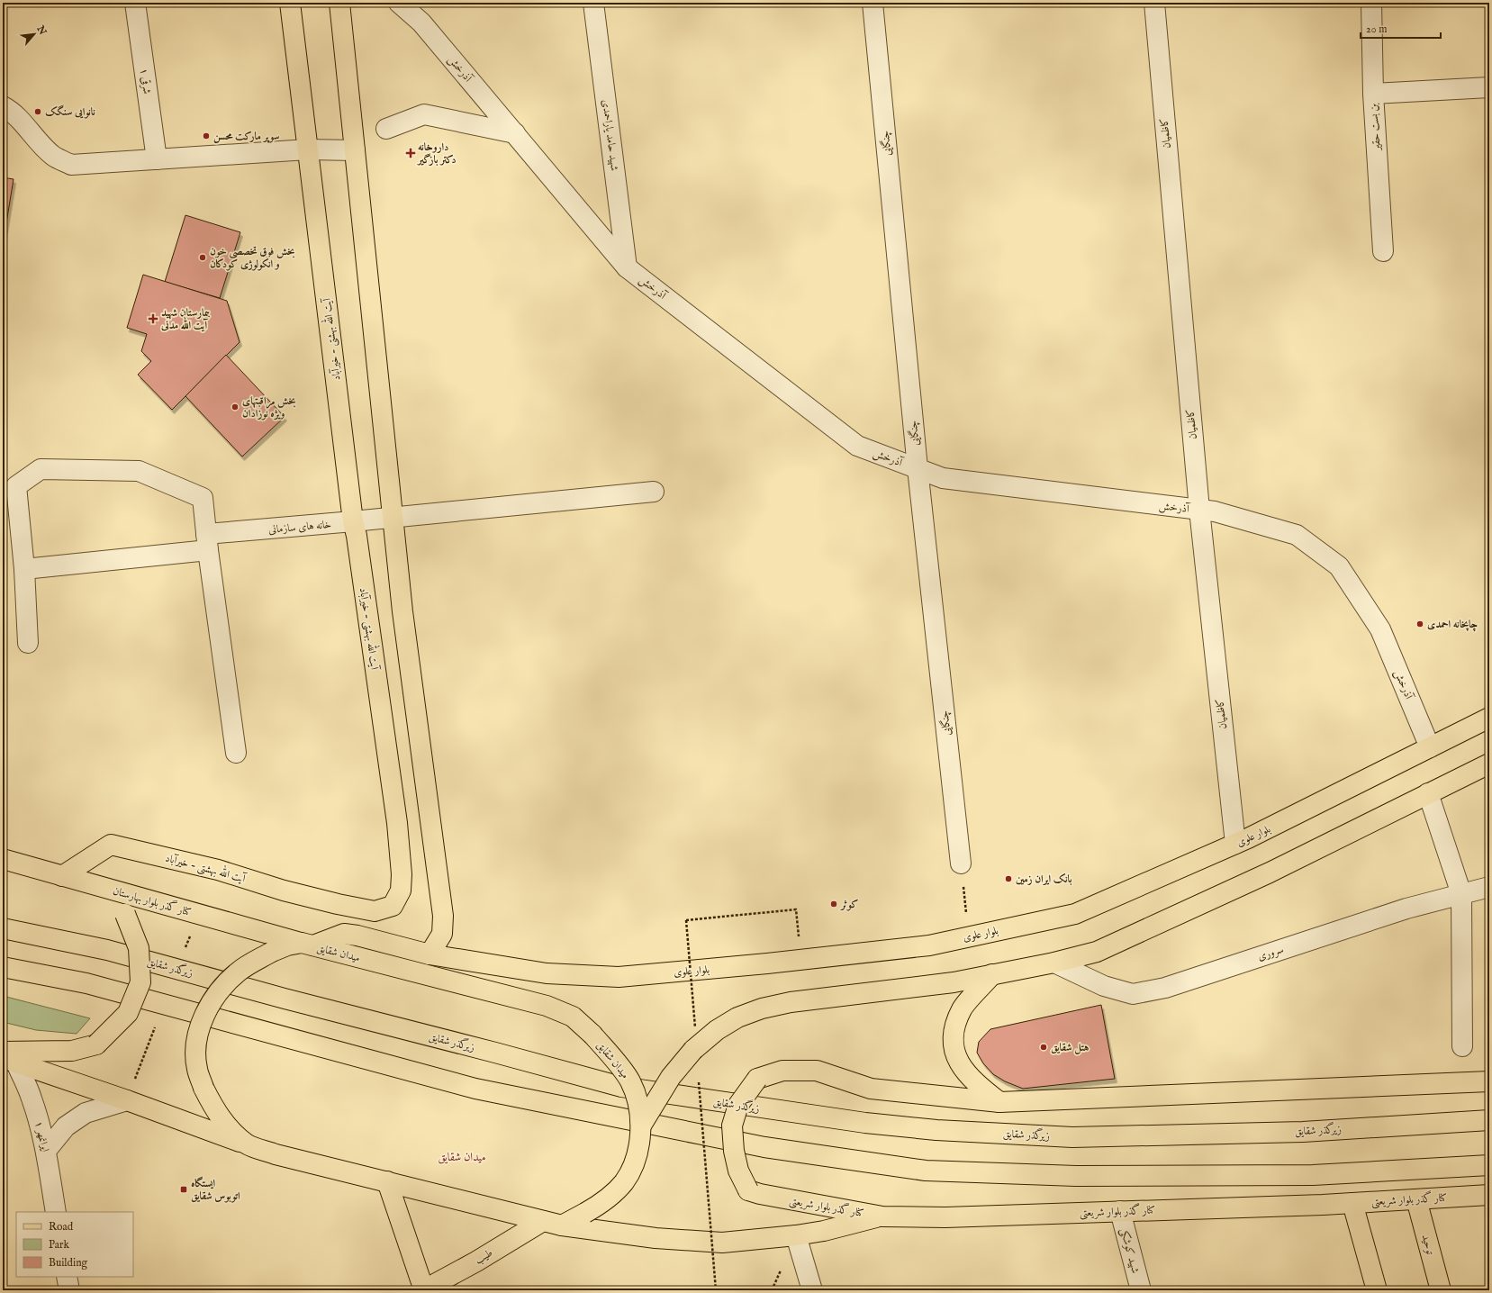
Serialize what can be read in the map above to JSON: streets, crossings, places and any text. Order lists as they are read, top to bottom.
{
  "streets": {
    "main road": [
      "آیت الله بهشتی - خیرآباد",
      "بلوار علوی",
      "کنار گذر بلوار بهارستان",
      "میدان شقایق",
      "زیرگذر شقایق",
      "کنار گذر بلوار شریعتی",
      "توحید",
      "طیب"
    ],
    "street": [
      "آذرخش",
      "شرقی ۱",
      "بن بست حقیر",
      "کاظمیان",
      "شهید حامد یاراحمدی",
      "چنگایی",
      "خانه های سازمانی",
      "سروری",
      "ایرانمهر ۱",
      "شهید کوشکی"
    ]
  },
  "crossings": [
    ["آذرخش", "کاظمیان"],
    ["آذرخش", "شهید حامد یاراحمدی"],
    ["آذرخش", "چنگایی"],
    ["آذرخش", "بلوار علوی"],
    ["کاظمیان", "بلوار علوی"],
    ["آیت الله بهشتی - خیرآباد", "خانه های سازمانی"],
    ["آیت الله بهشتی - خیرآباد", "کنار گذر بلوار بهارستان"],
    ["بلوار علوی", "کنار گذر بلوار بهارستان"],
    ["بلوار علوی", "میدان شقایق"],
    ["کنار گذر بلوار بهارستان", "میدان شقایق"],
    ["میدان شقایق", "طیب"],
    ["زیرگذر شقایق", "کنار گذر بلوار شریعتی"],
    ["کنار گذر بلوار شریعتی", "توحید"],
    ["کنار گذر بلوار شریعتی", "شهید کوشکی"]
  ],
  "districts": ["میدان شقایق"],
  "places": {
    "other": [
      "نانوایی سنگک",
      "سوپر مارکت محسن",
      "بخش فوق تخصصی خون و انکولوژی کودکان",
      "بخش مراقبتهای ویژه نوزادان",
      "چاپخانه احمدی",
      "بانک ایران زمین",
      "کوثر",
      "هتل شقایق"
    ],
    "health": ["داروخانه دکتر بازگیر", "بیمارستان شهید آیت الله مدنی"],
    "transit": ["ایستگاه اتوبوس شقایق"]
  },
  "legend": ["Road", "Park", "Building"],
  "scale_bar": "20 m",
  "north": "top right"
}
